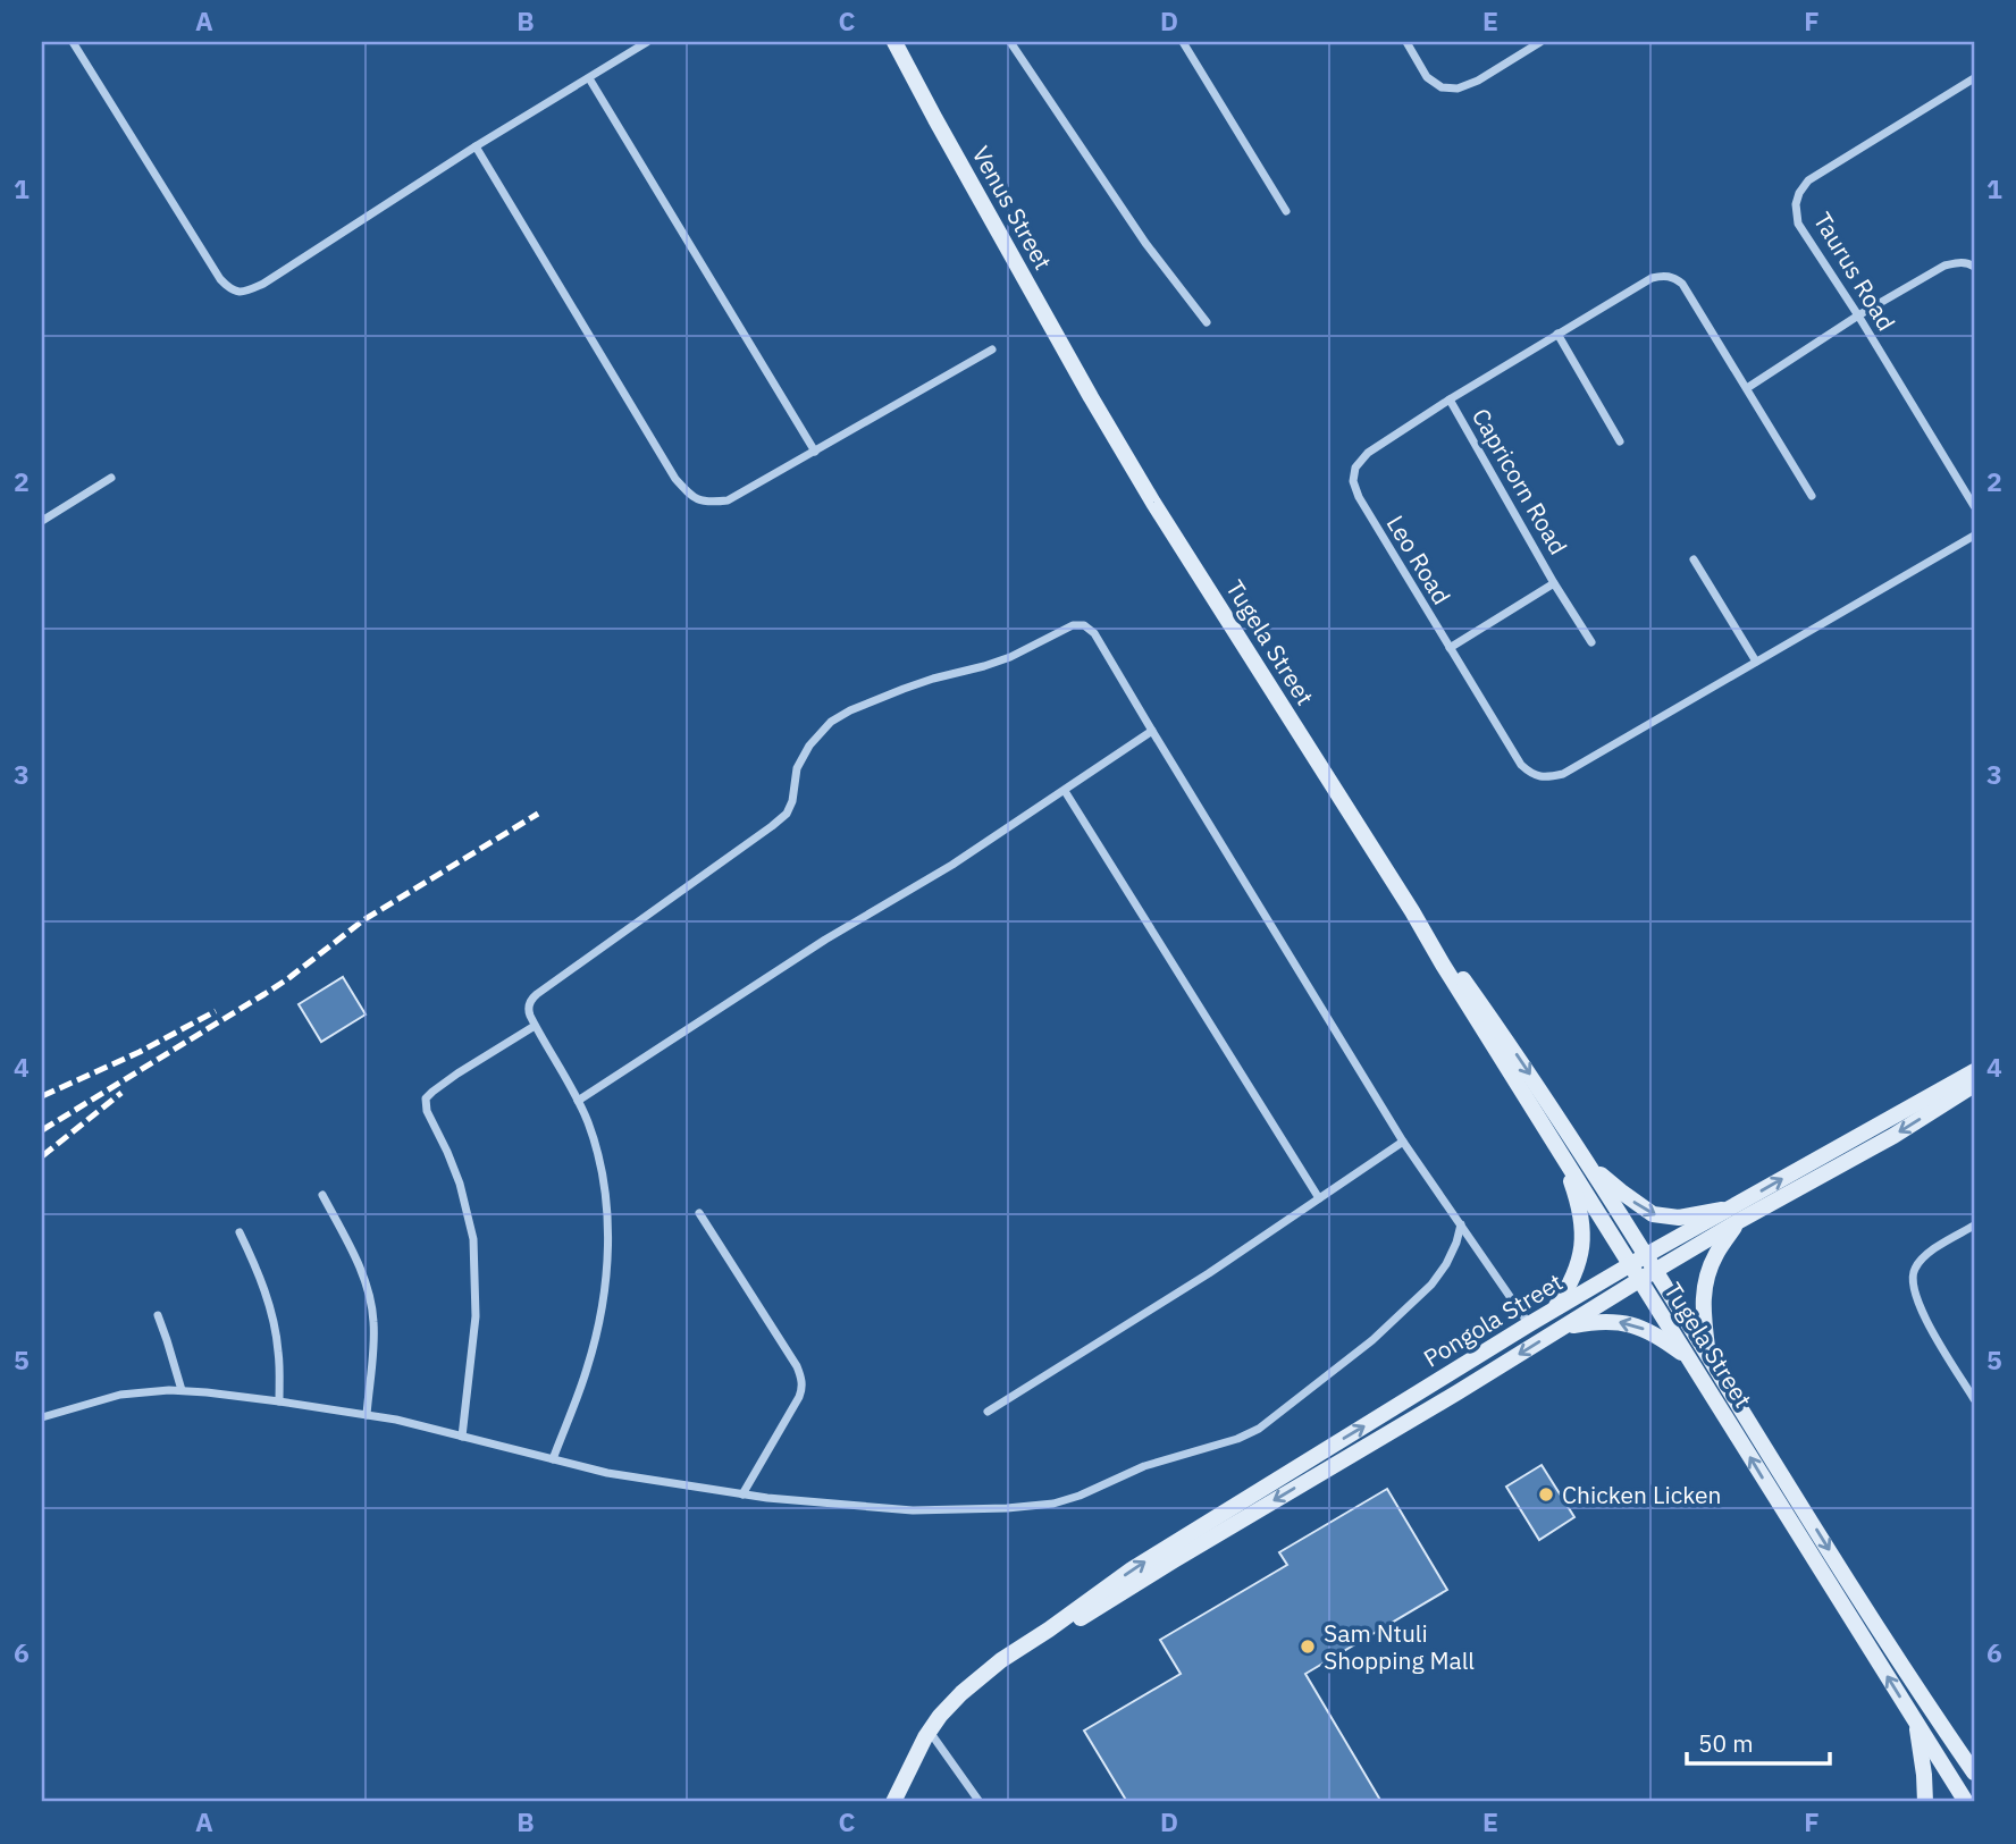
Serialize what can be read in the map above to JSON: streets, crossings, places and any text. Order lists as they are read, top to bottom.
{
  "streets": {
    "street": [
      "Venus Street",
      "Taurus Road",
      "Capricorn Road",
      "Leo Road",
      "Tugela Street",
      "Pongola Street"
    ]
  },
  "crossings": [
    ["Venus Street", "Tugela Street"],
    ["Capricorn Road", "Leo Road"],
    ["Tugela Street", "Pongola Street"]
  ],
  "places": ["Chicken Licken", "Sam Ntuli Shopping Mall"],
  "scale_bar": "50 m",
  "grid": {
    "columns": [
      "A",
      "B",
      "C",
      "D",
      "E",
      "F"
    ],
    "rows": [
      "1",
      "2",
      "3",
      "4",
      "5",
      "6"
    ]
  }
}
